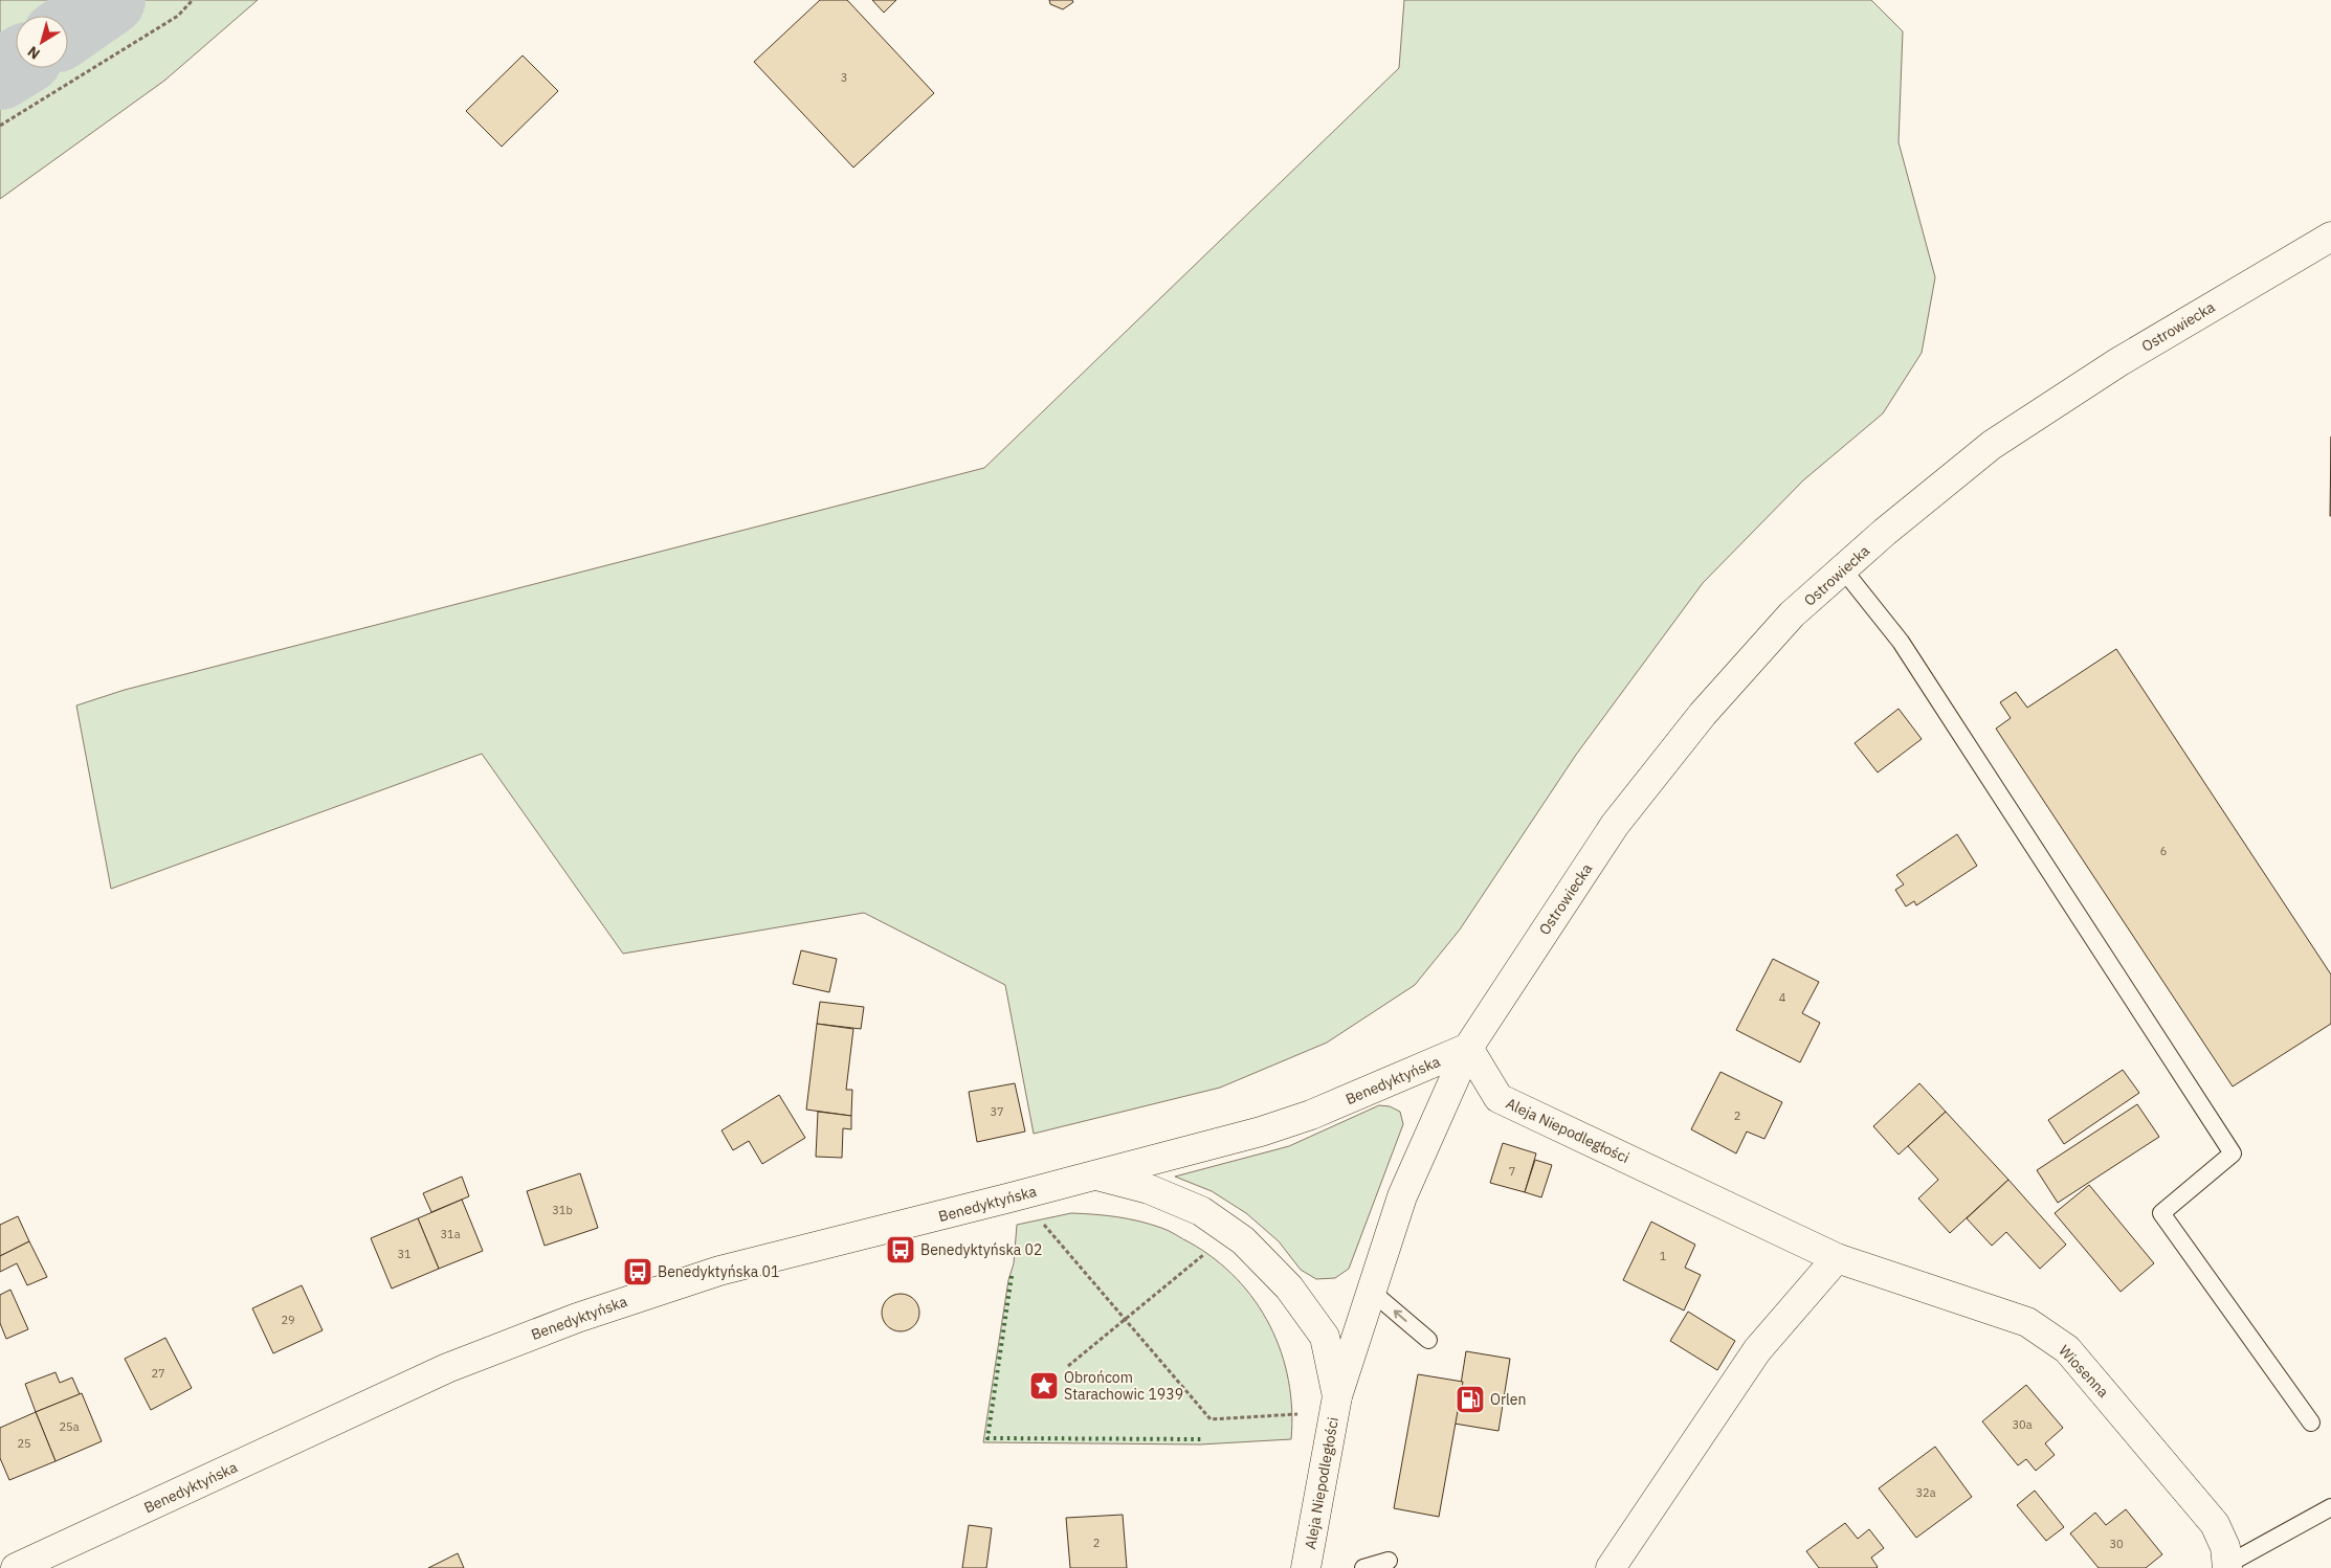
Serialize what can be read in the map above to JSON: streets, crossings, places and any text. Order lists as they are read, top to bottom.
{
  "streets": {
    "street": [
      "Ostrowiecka",
      "Benedyktyńska",
      "Aleja Niepodległości",
      "Wiosenna"
    ]
  },
  "crossings": [
    ["Ostrowiecka", "Benedyktyńska"],
    ["Ostrowiecka", "Aleja Niepodległości"],
    ["Benedyktyńska", "Aleja Niepodległości"],
    ["Aleja Niepodległości", "Wiosenna"]
  ],
  "places": {
    "bus stop": ["Benedyktyńska 02", "Benedyktyńska 01"],
    "place": ["Obrońcom Starachowic 1939"],
    "fuel station": ["Orlen"]
  },
  "house_numbers": [
    "3",
    "6",
    "4",
    "37",
    "2",
    "7",
    "31b",
    "31a",
    "31",
    "1",
    "29",
    "27",
    "30a",
    "25a",
    "25",
    "32a",
    "2",
    "30"
  ],
  "north": "bottom left"
}
